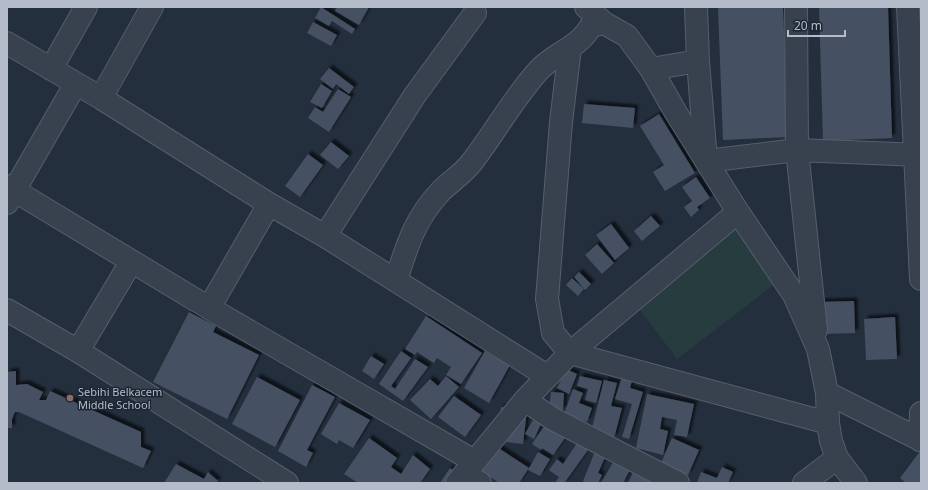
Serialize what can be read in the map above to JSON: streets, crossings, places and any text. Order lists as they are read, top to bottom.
{
  "places": ["Sebihi Belkacem Middle School"],
  "scale_bar": "20 m"
}
